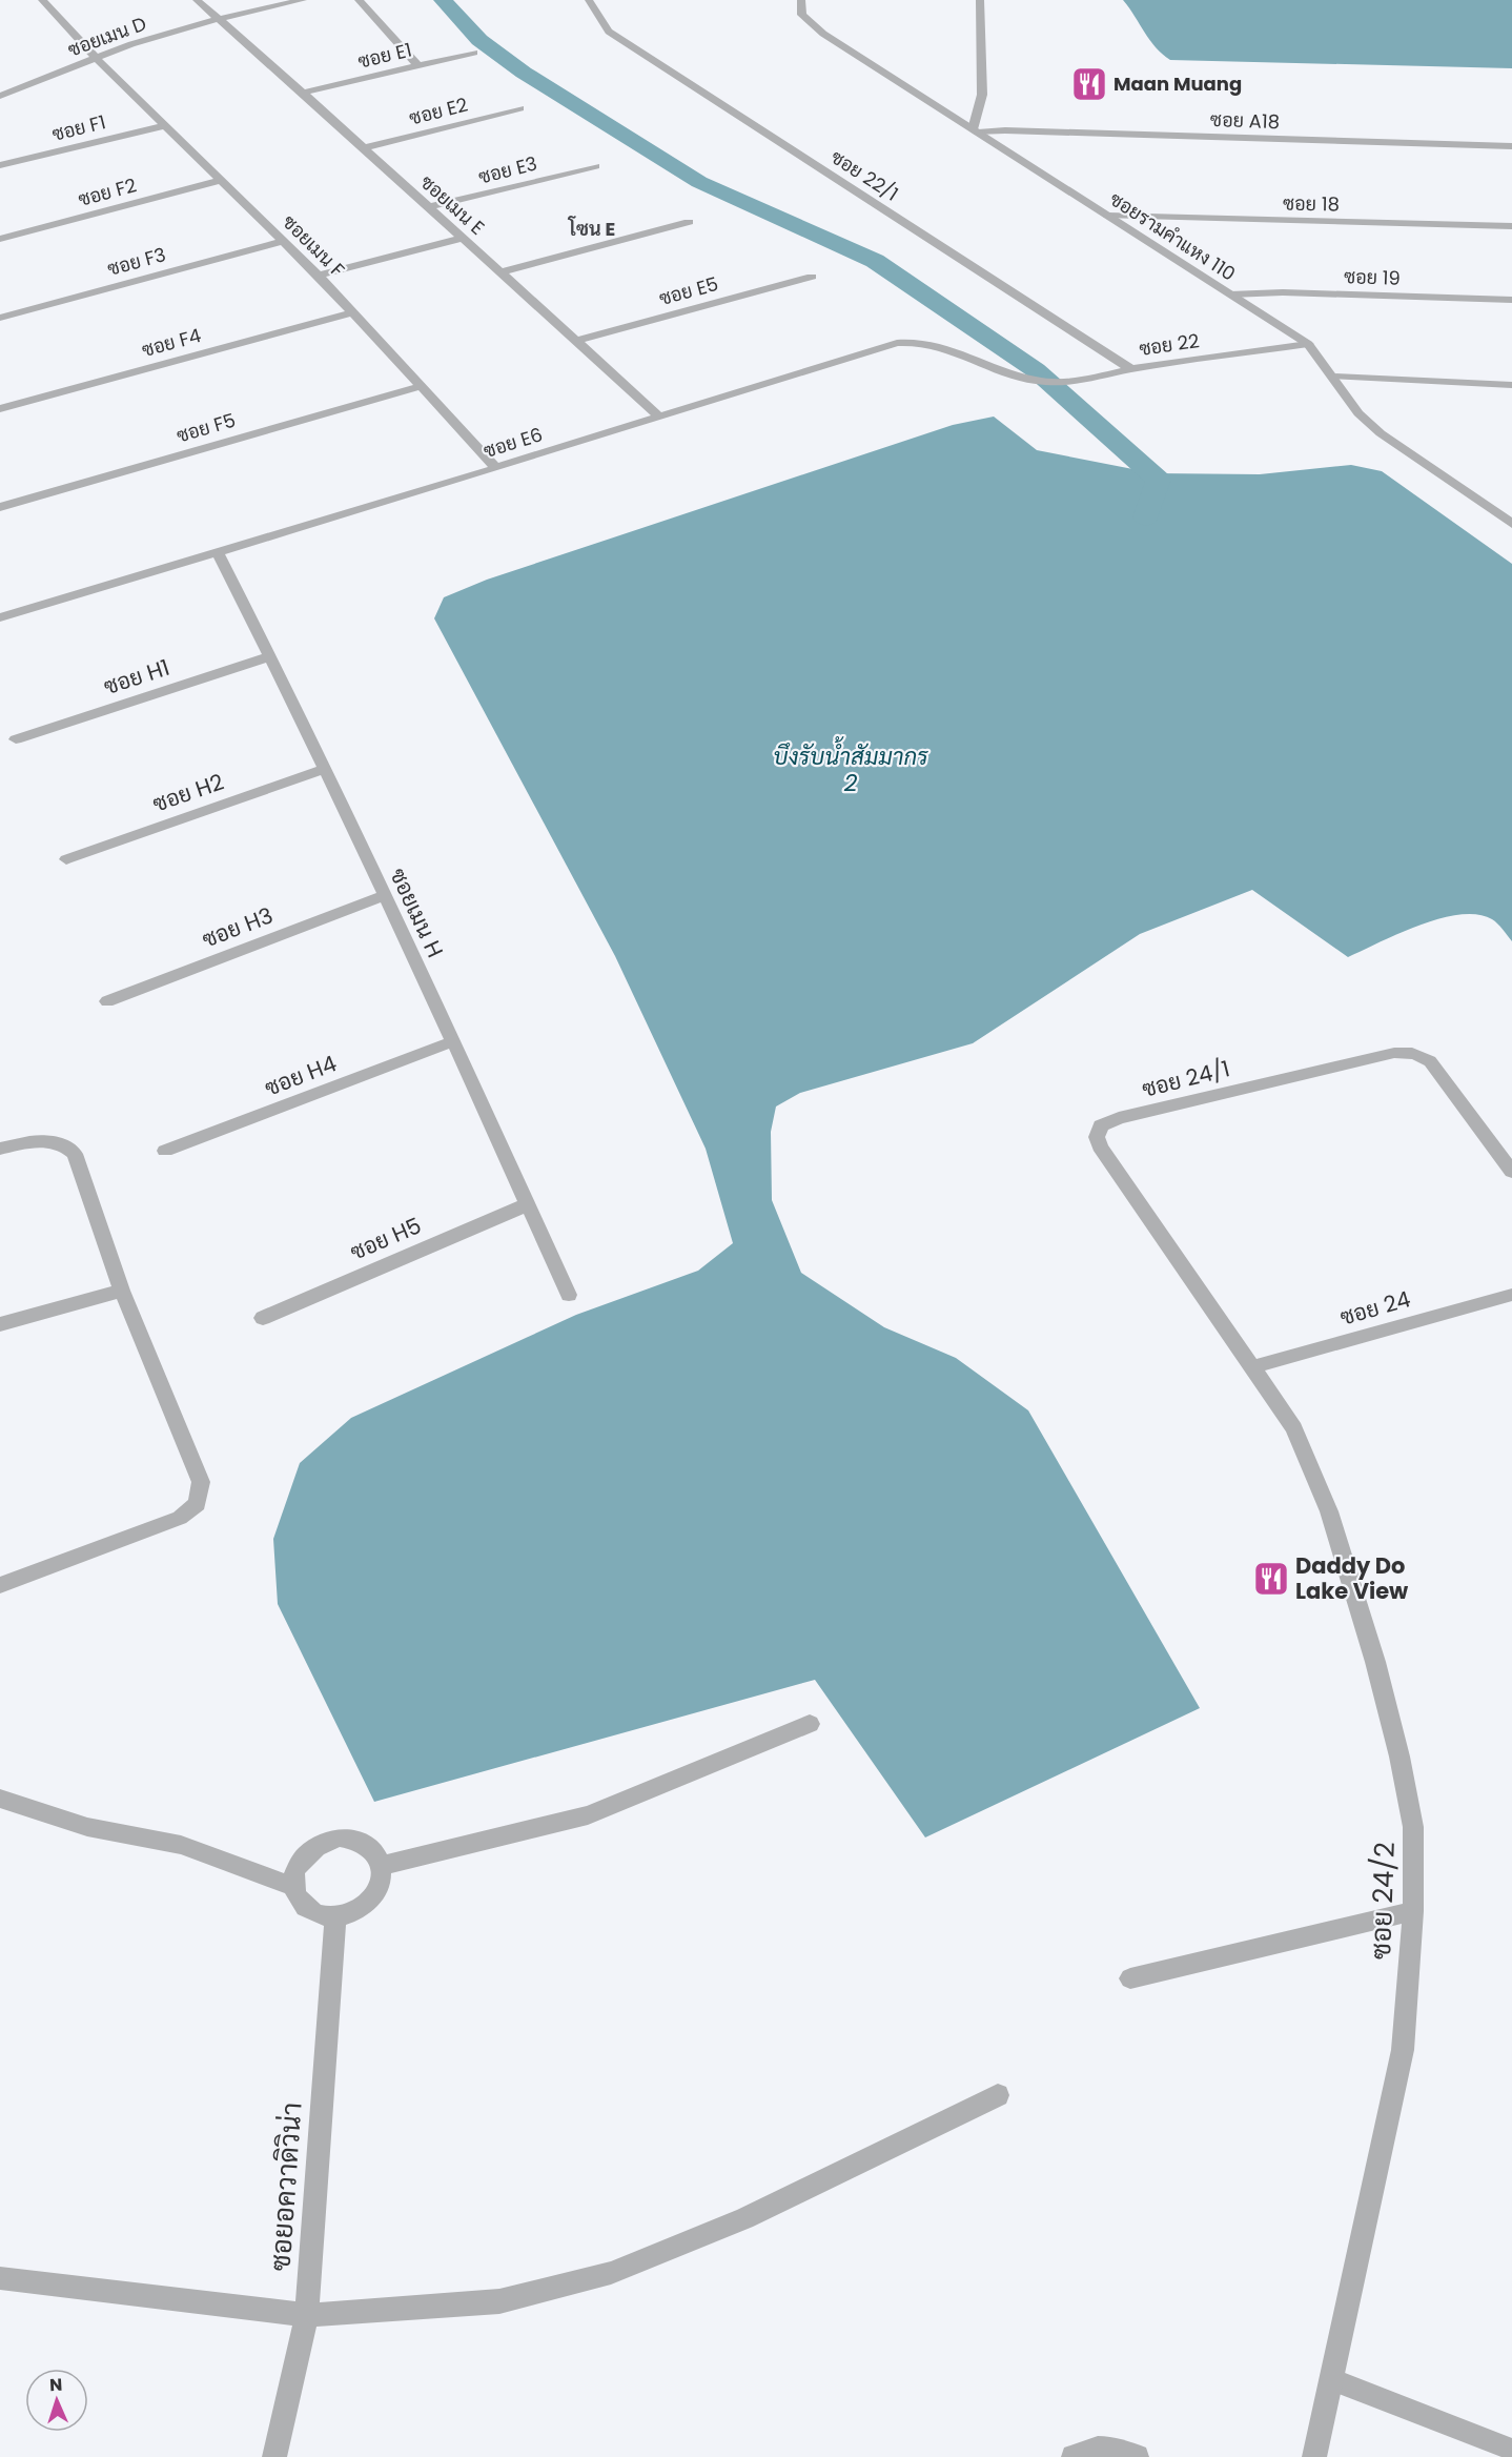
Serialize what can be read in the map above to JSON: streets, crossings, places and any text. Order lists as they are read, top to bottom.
{
  "streets": {
    "street": [
      "ซอยเมน D",
      "ซอย E1",
      "ซอย E2",
      "ซอย A18",
      "ซอย F1",
      "ซอย E3",
      "ซอย 22/1",
      "ซอย F2",
      "ซอย 18",
      "ซอยเมน E",
      "ซอยรามคำแหง 110",
      "ซอยเมน F",
      "ซอย F3",
      "ซอย 19",
      "ซอย E5",
      "ซอย F4",
      "ซอย 22",
      "ซอย F5",
      "ซอย E6",
      "ซอย H1",
      "ซอย H2",
      "ซอยเมน H",
      "ซอย H3",
      "ซอย H4",
      "ซอย 24/1",
      "ซอย H5",
      "ซอย 24",
      "ซอย 24/2",
      "ซอยอควาดิวิน่า"
    ]
  },
  "crossings": [
    ["ซอยเมน D", "ซอยเมน E"],
    ["ซอยเมน D", "ซอยเมน F"],
    ["ซอย E1", "ซอยเมน E"],
    ["ซอย E2", "ซอยเมน E"],
    ["ซอย A18", "ซอยรามคำแหง 110"],
    ["ซอย F1", "ซอยเมน F"],
    ["ซอย E3", "ซอยเมน E"],
    ["ซอย 22/1", "ซอย 22"],
    ["ซอย F2", "ซอยเมน F"],
    ["ซอย 18", "ซอยรามคำแหง 110"],
    ["ซอยเมน E", "ซอย E5"],
    ["ซอยเมน E", "ซอย E6"],
    ["ซอยรามคำแหง 110", "ซอย 19"],
    ["ซอยรามคำแหง 110", "ซอย 22"],
    ["ซอยเมน F", "ซอย F3"],
    ["ซอยเมน F", "ซอย F4"],
    ["ซอยเมน F", "ซอย F5"],
    ["ซอยเมน F", "ซอย E6"],
    ["ซอย 22", "ซอย E6"],
    ["ซอย E6", "ซอยเมน H"],
    ["ซอย H1", "ซอยเมน H"],
    ["ซอย H2", "ซอยเมน H"],
    ["ซอยเมน H", "ซอย H3"],
    ["ซอยเมน H", "ซอย H4"],
    ["ซอยเมน H", "ซอย H5"],
    ["ซอย 24/1", "ซอย 24"],
    ["ซอย 24/1", "ซอย 24/2"],
    ["ซอย 24", "ซอย 24/2"]
  ],
  "districts": ["โซน E"],
  "water": ["บึงรับน้ำสัมมากร 2"],
  "places": {
    "restaurant": ["Maan Muang", "Daddy Do Lake View"]
  },
  "north": "top"
}
